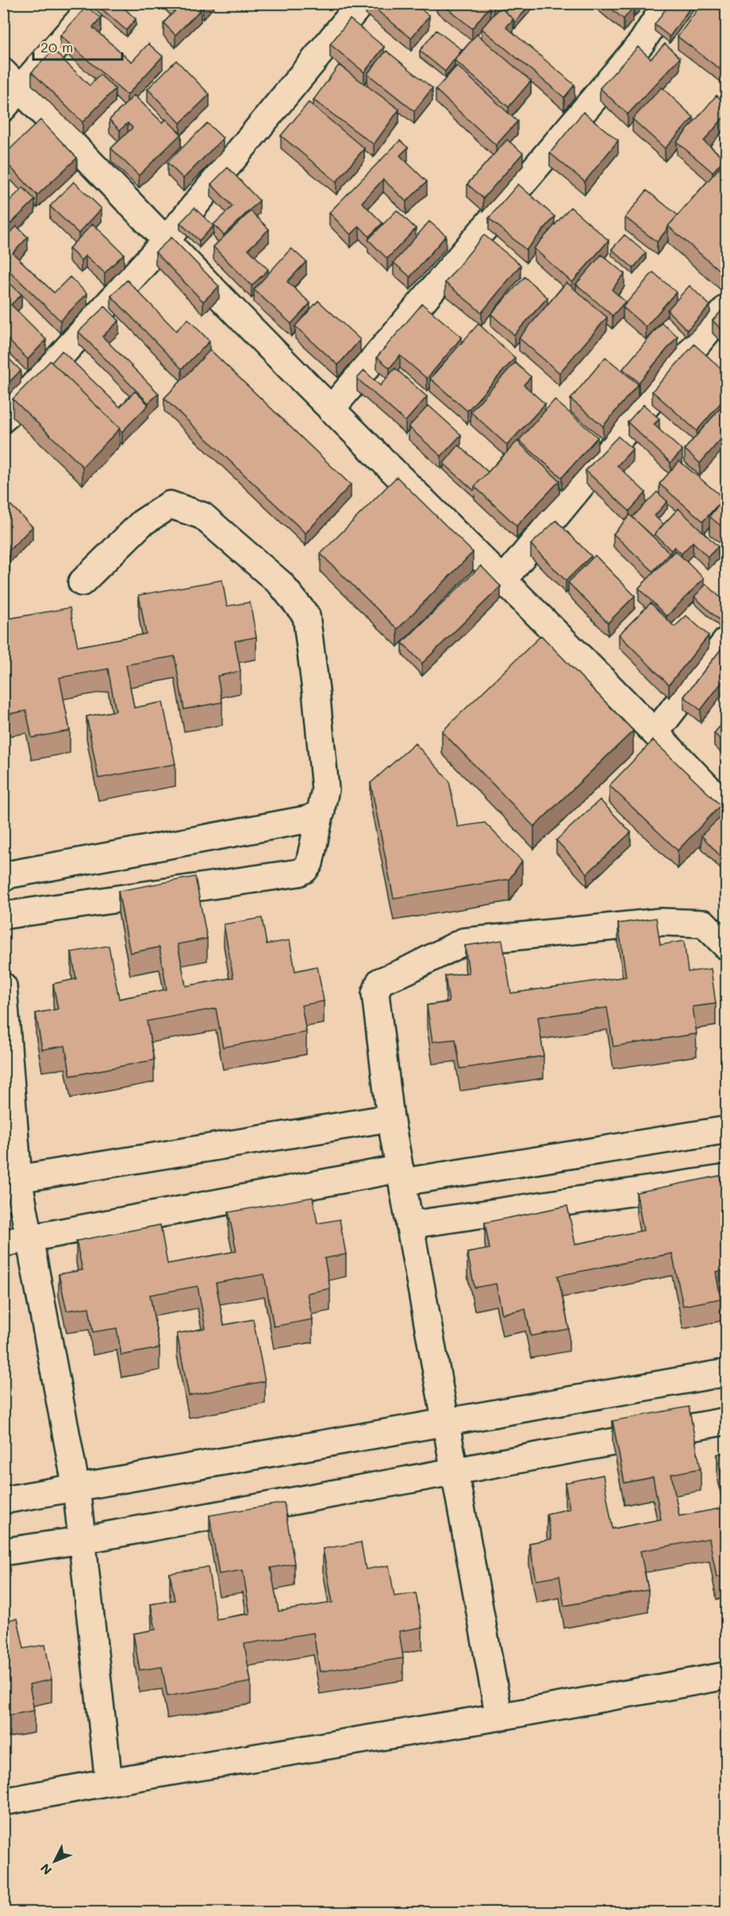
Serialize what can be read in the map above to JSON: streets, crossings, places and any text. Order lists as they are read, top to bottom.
{
  "scale_bar": "20 m",
  "north": "bottom left"
}
